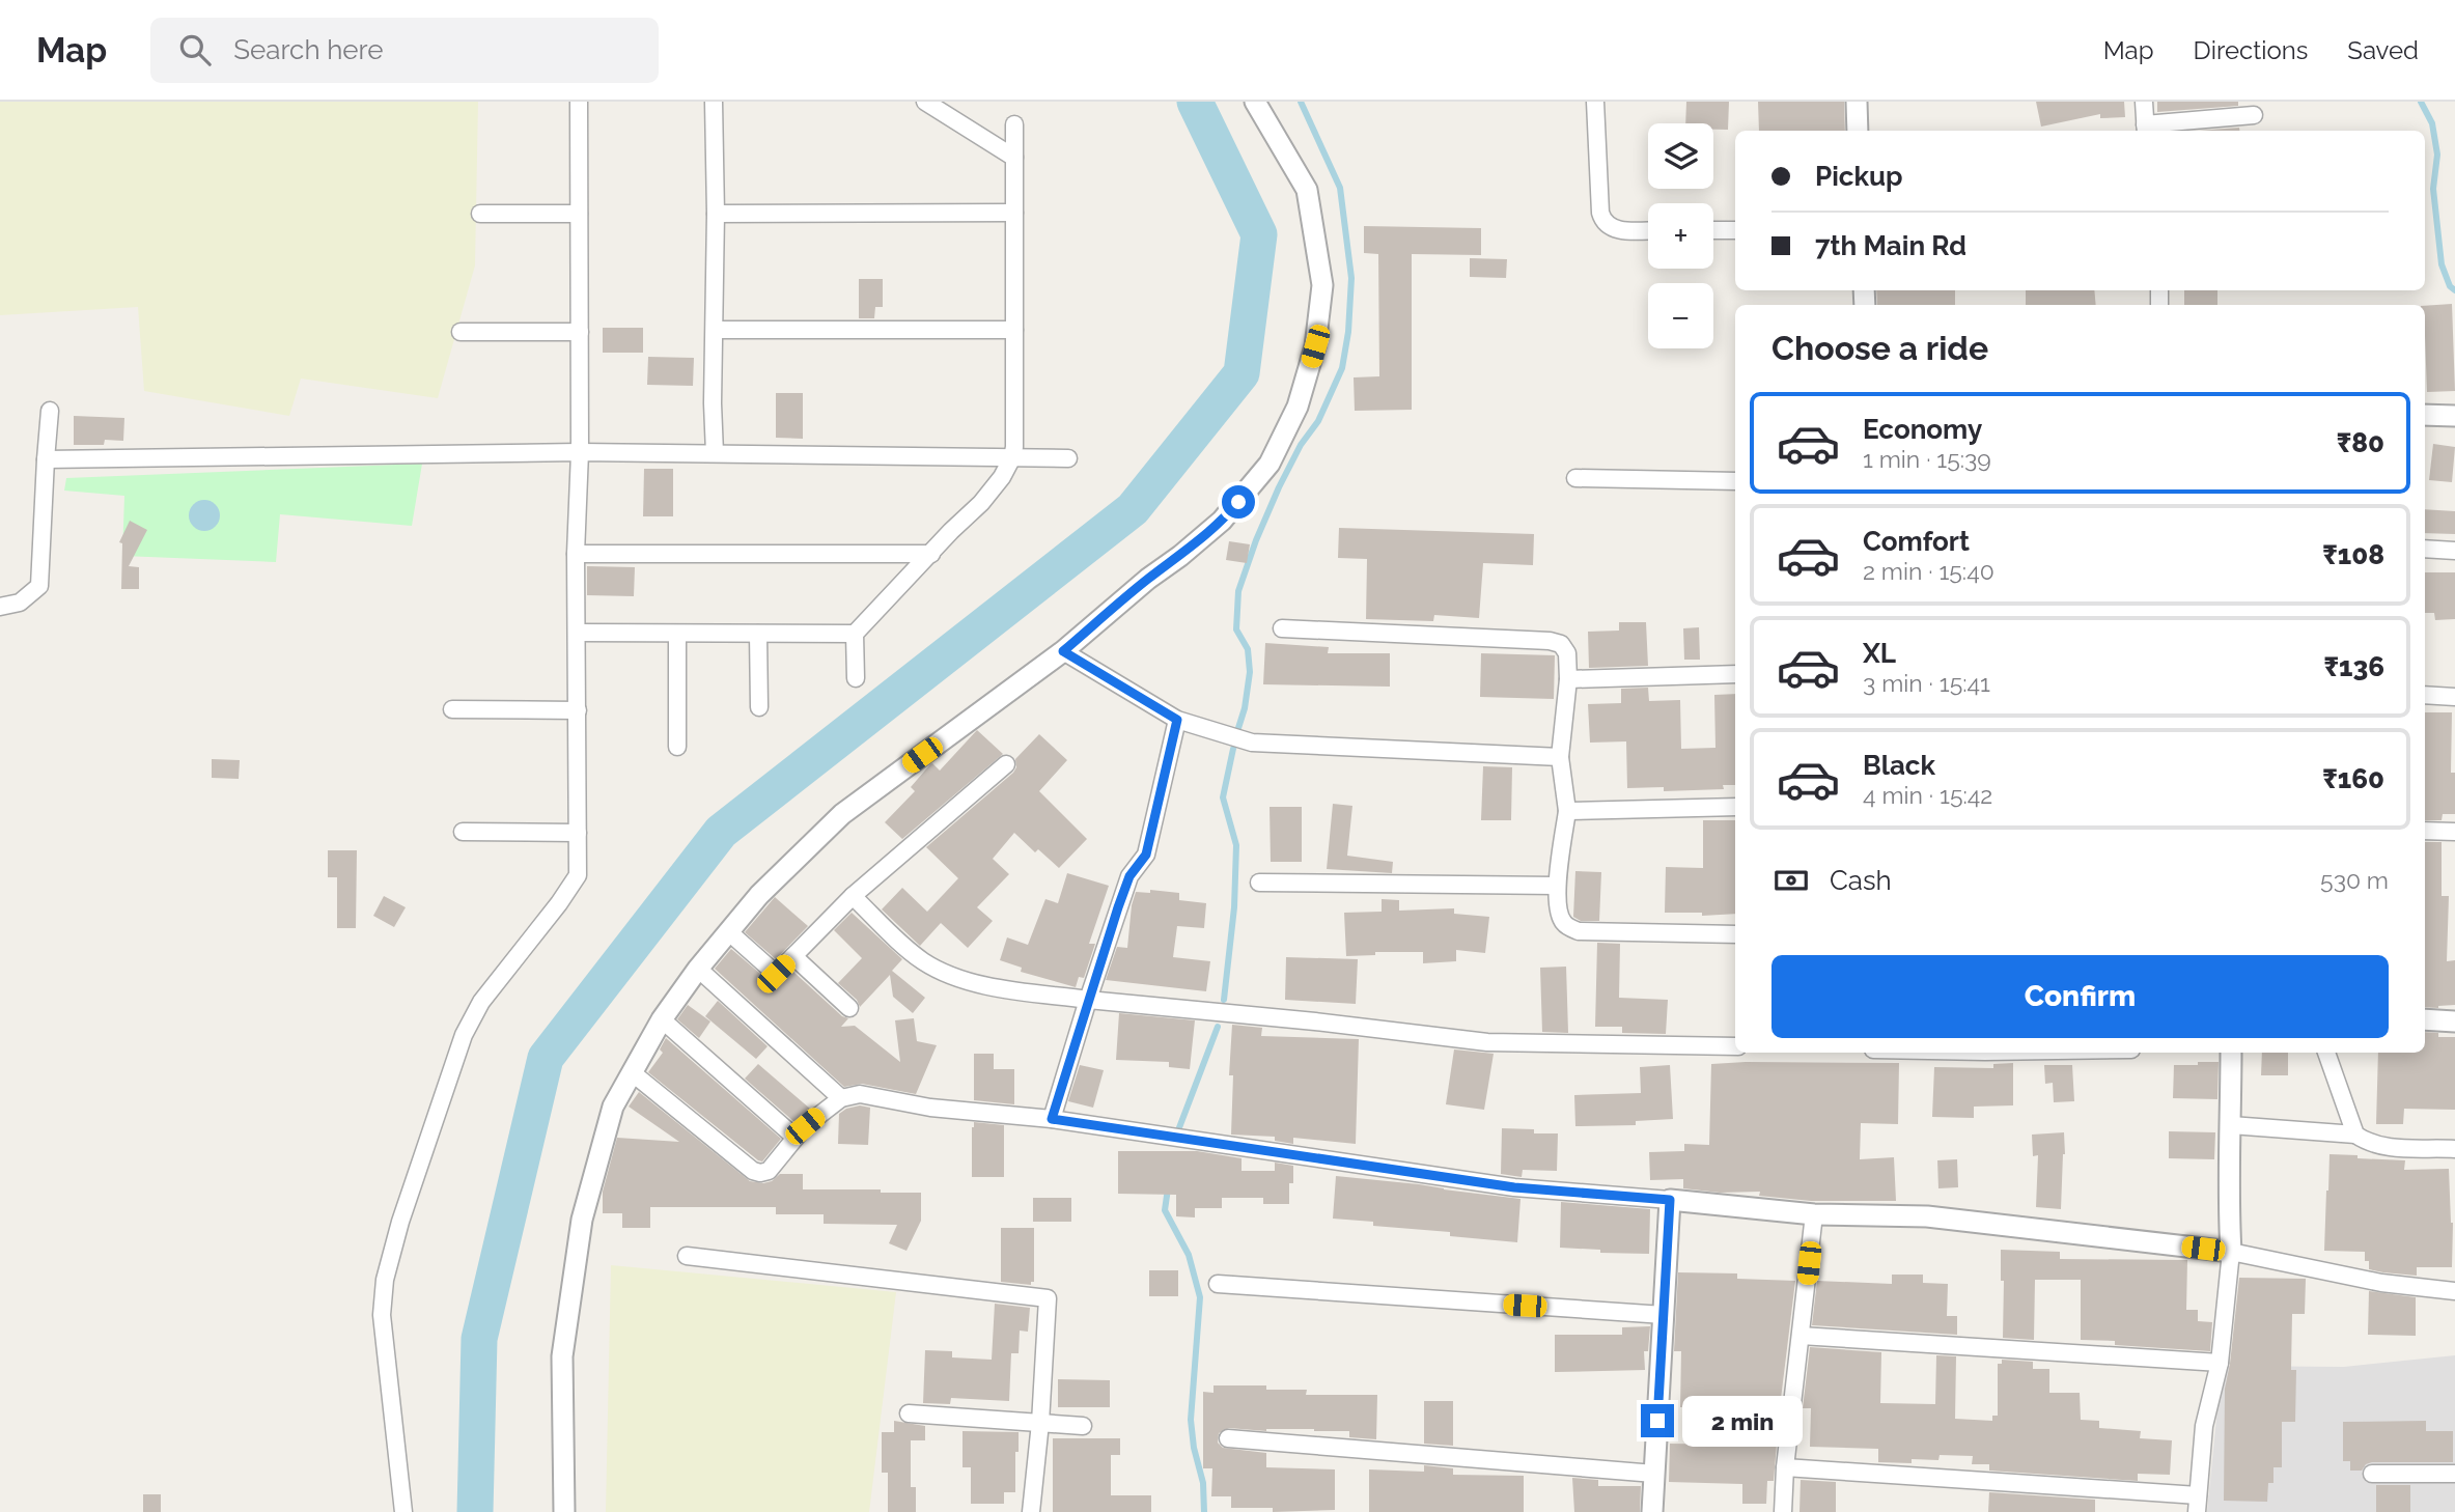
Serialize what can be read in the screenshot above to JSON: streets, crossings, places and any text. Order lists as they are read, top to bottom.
{
  "page": {
    "header": "Map",
    "search": "Search here",
    "nav": ["Map", "Directions", "Saved"],
    "map_buttons": ["+", "−"],
    "banner": ["Pickup", "7th Main Rd"],
    "heading": "Choose a ride",
    "list": [
      {
        "name": "Economy",
        "note": "1 min · 15:39",
        "value": "₹80"
      },
      {
        "name": "Comfort",
        "note": "2 min · 15:40",
        "value": "₹108"
      },
      {
        "name": "XL",
        "note": "3 min · 15:41",
        "value": "₹136"
      },
      {
        "name": "Black",
        "note": "4 min · 15:42",
        "value": "₹160"
      }
    ],
    "pay": ["Cash", "530 m"],
    "buttons": "Confirm",
    "bubble": "2 min"
  }
}
